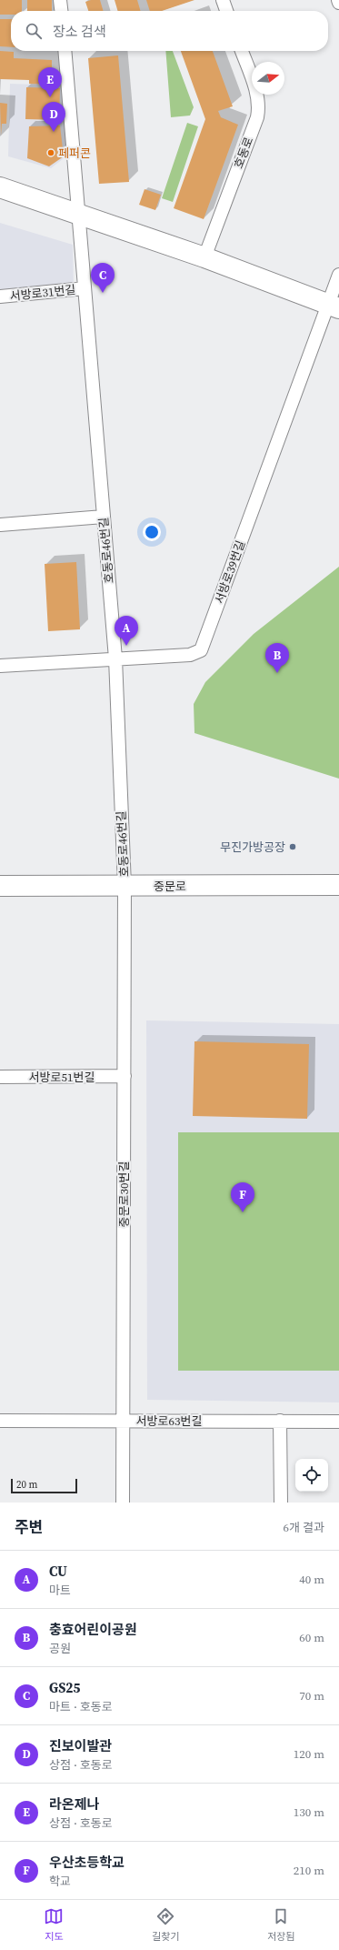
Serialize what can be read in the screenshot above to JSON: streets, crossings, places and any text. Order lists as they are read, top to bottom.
{
  "streets": {
    "street": ["중문로"],
    "lane": [
      "호동로",
      "서방로31번길",
      "호동로46번길",
      "서방로39번길",
      "서방로51번길",
      "중문로30번길",
      "서방로63번길"
    ]
  },
  "crossings": [
    ["서방로31번길", "호동로46번길"],
    ["호동로46번길", "서방로39번길"],
    ["호동로46번길", "중문로"],
    ["호동로46번길", "중문로30번길"],
    ["중문로", "중문로30번길"],
    ["서방로51번길", "중문로30번길"],
    ["중문로30번길", "서방로63번길"]
  ],
  "places": ["페퍼콘", "무진가방공장"],
  "scale_bar": "20 m",
  "north": "right",
  "page": {
    "search": "장소 검색",
    "pins": [
      "E",
      "D",
      "C",
      "A",
      "B",
      "F"
    ],
    "scale": "20 m",
    "heading": ["주변", "6개 결과"],
    "list": [
      {
        "mark": "A",
        "name": "CU",
        "note": "마트",
        "value": "40 m"
      },
      {
        "mark": "B",
        "name": "충효어린이공원",
        "note": "공원",
        "value": "60 m"
      },
      {
        "mark": "C",
        "name": "GS25",
        "note": "마트 · 호동로",
        "value": "70 m"
      },
      {
        "mark": "D",
        "name": "진보이발관",
        "note": "상점 · 호동로",
        "value": "120 m"
      },
      {
        "mark": "E",
        "name": "라온제나",
        "note": "상점 · 호동로",
        "value": "130 m"
      },
      {
        "mark": "F",
        "name": "우산초등학교",
        "note": "학교",
        "value": "210 m"
      }
    ],
    "nav": ["지도", "길찾기", "저장됨"]
  }
}
